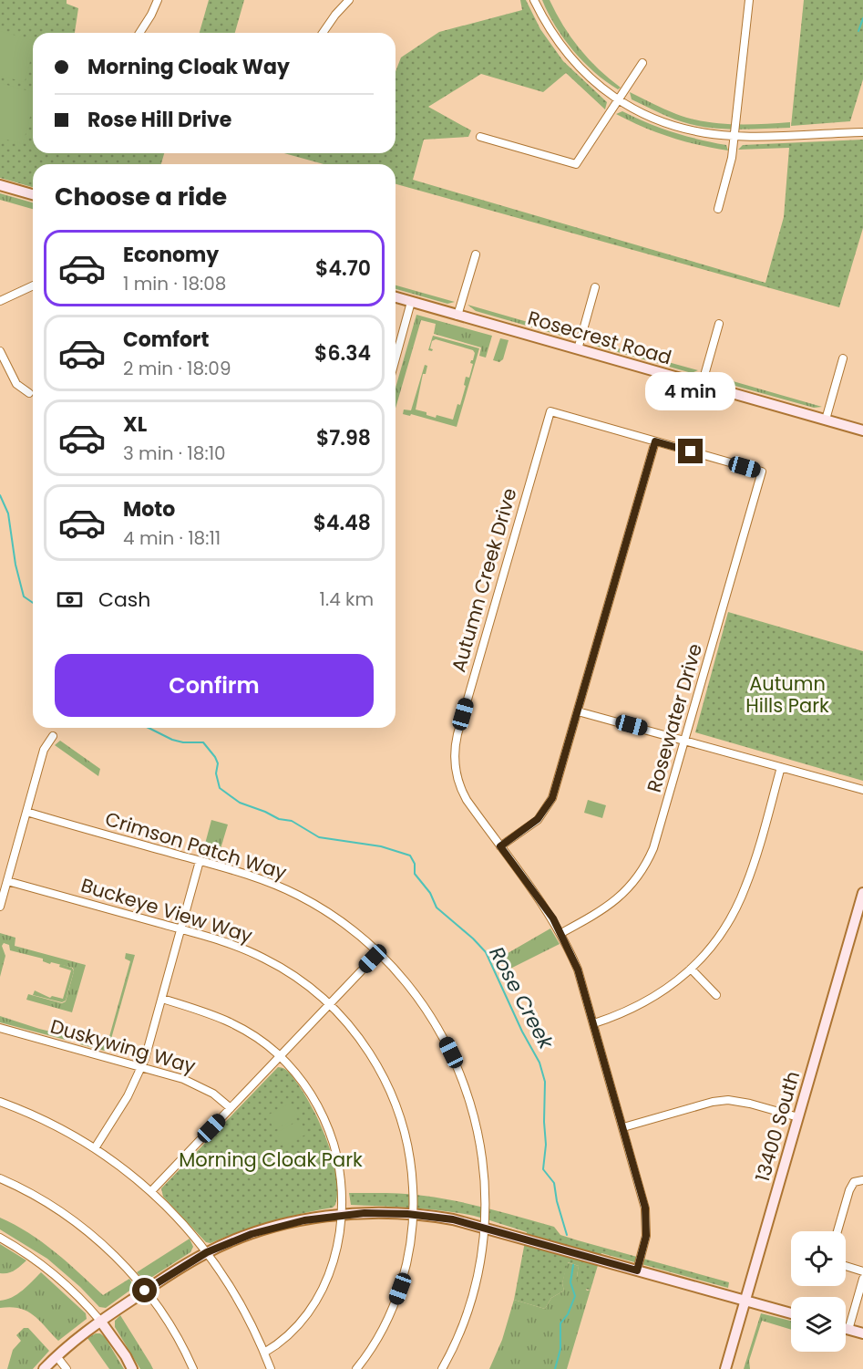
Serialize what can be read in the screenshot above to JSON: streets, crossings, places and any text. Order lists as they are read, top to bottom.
{
  "streets": {
    "main road": ["Rosecrest Road", "13400 South"],
    "street": [
      "Autumn Creek Drive",
      "Rosewater Drive",
      "Crimson Patch Way",
      "Buckeye View Way",
      "Duskywing Way"
    ]
  },
  "crossings": [
    ["Autumn Creek Drive", "Rosewater Drive"]
  ],
  "water": ["Rose Creek"],
  "parks": ["Autumn Hills Park", "Morning Cloak Park"],
  "page": {
    "banner": ["Morning Cloak Way", "Rose Hill Drive"],
    "heading": "Choose a ride",
    "list": [
      {
        "name": "Economy",
        "note": "1 min · 18:08",
        "value": "$4.70"
      },
      {
        "name": "Comfort",
        "note": "2 min · 18:09",
        "value": "$6.34"
      },
      {
        "name": "XL",
        "note": "3 min · 18:10",
        "value": "$7.98"
      },
      {
        "name": "Moto",
        "note": "4 min · 18:11",
        "value": "$4.48"
      }
    ],
    "bubble": "4 min",
    "pay": ["Cash", "1.4 km"],
    "buttons": "Confirm"
  }
}
